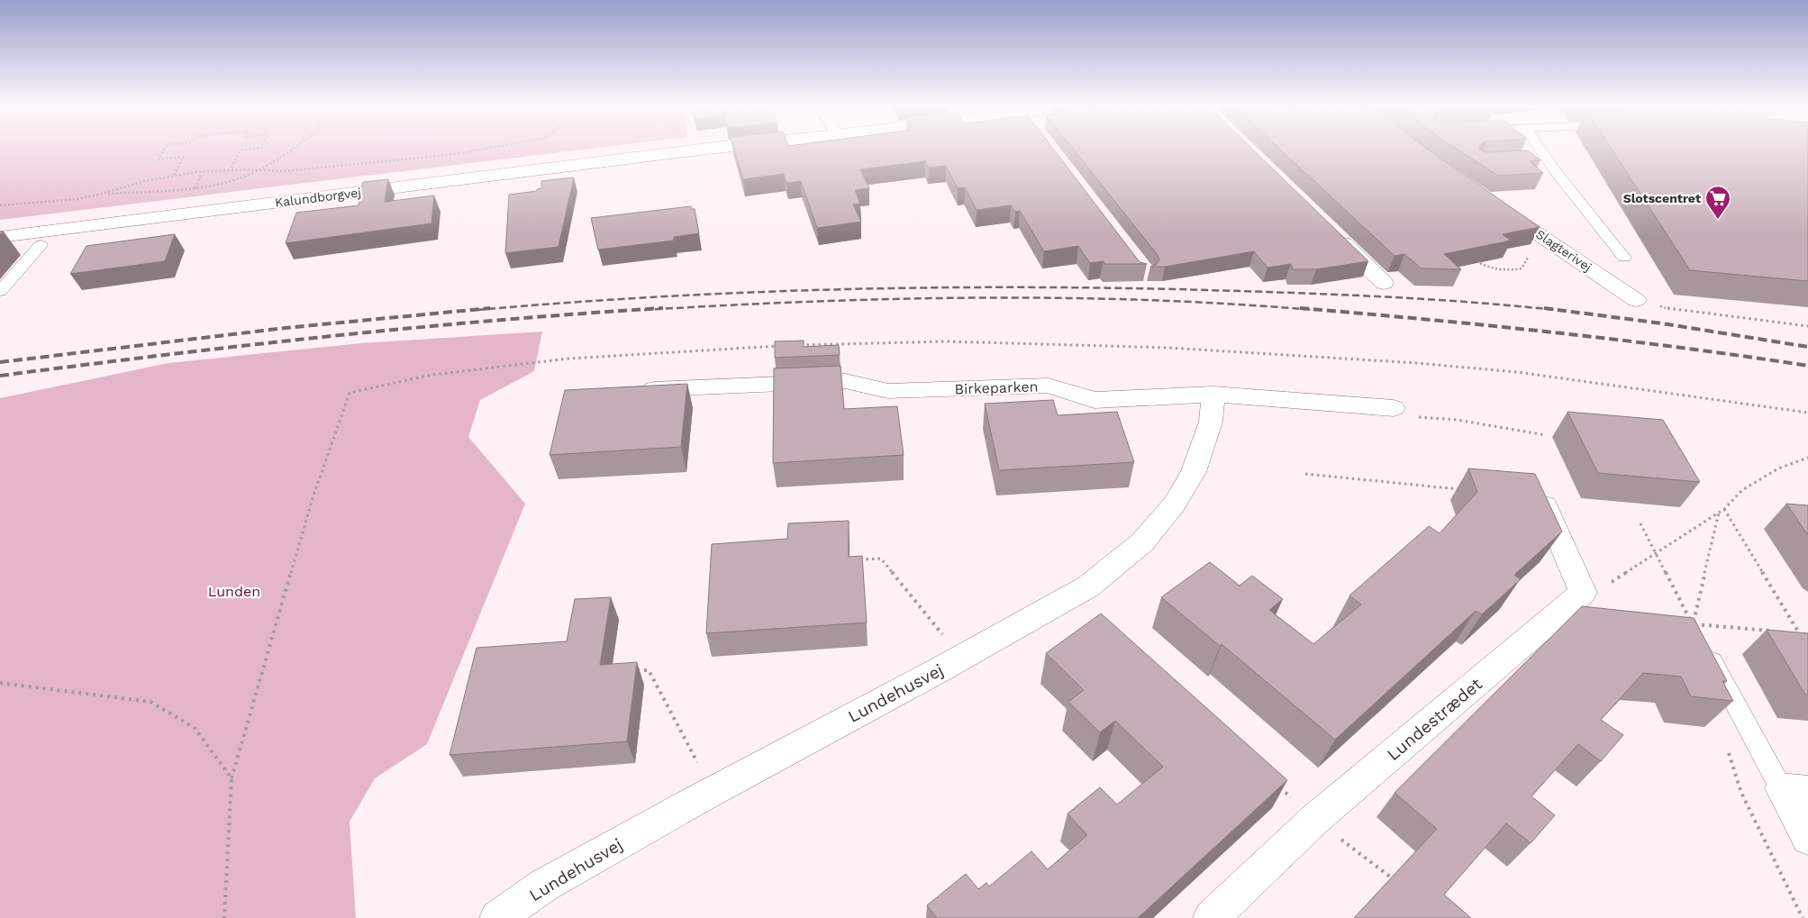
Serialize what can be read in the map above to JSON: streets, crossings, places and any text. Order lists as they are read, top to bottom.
{
  "streets": {
    "street": [
      "Kalundborgvej",
      "Slagterivej",
      "Birkeparken",
      "Lundehusvej",
      "Lundestrædet"
    ]
  },
  "crossings": [
    ["Birkeparken", "Lundehusvej"]
  ],
  "parks": ["Lunden"],
  "places": {
    "supermarket": ["Slotscentret"]
  }
}
